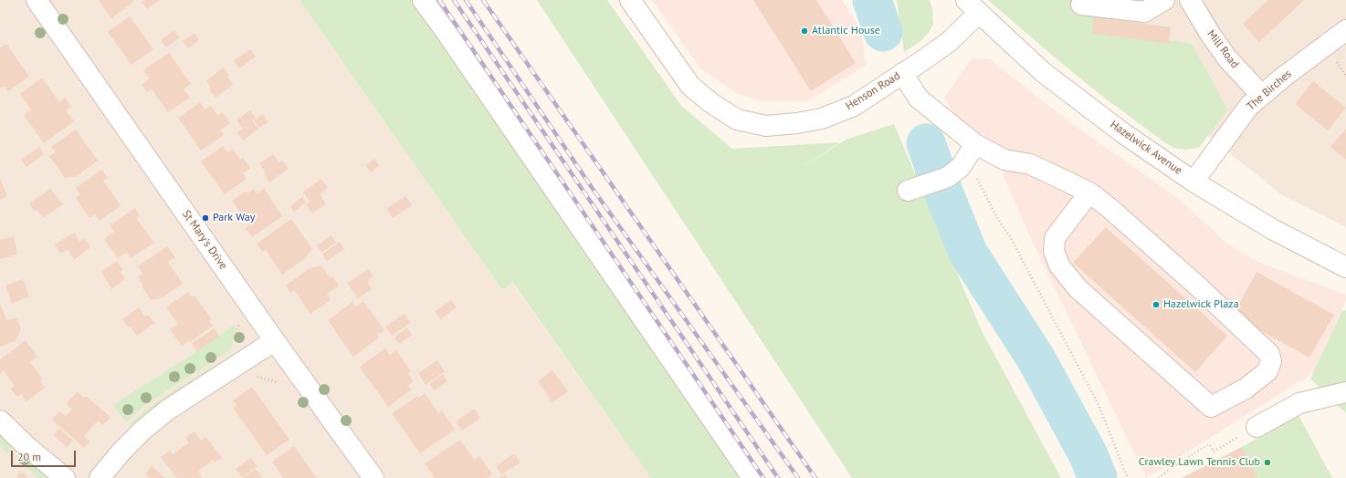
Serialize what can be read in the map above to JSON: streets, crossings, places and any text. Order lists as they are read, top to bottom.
{
  "streets": {
    "street": [
      "Mill Road",
      "The Birches",
      "Henson Road",
      "Hazelwick Avenue",
      "St Mary's Drive"
    ]
  },
  "crossings": [
    ["Mill Road", "The Birches"],
    ["The Birches", "Hazelwick Avenue"],
    ["Henson Road", "Hazelwick Avenue"]
  ],
  "places": [
    "Atlantic House",
    "Park Way",
    "Hazelwick Plaza",
    "Crawley Lawn Tennis Club"
  ],
  "scale_bar": "20 m"
}
